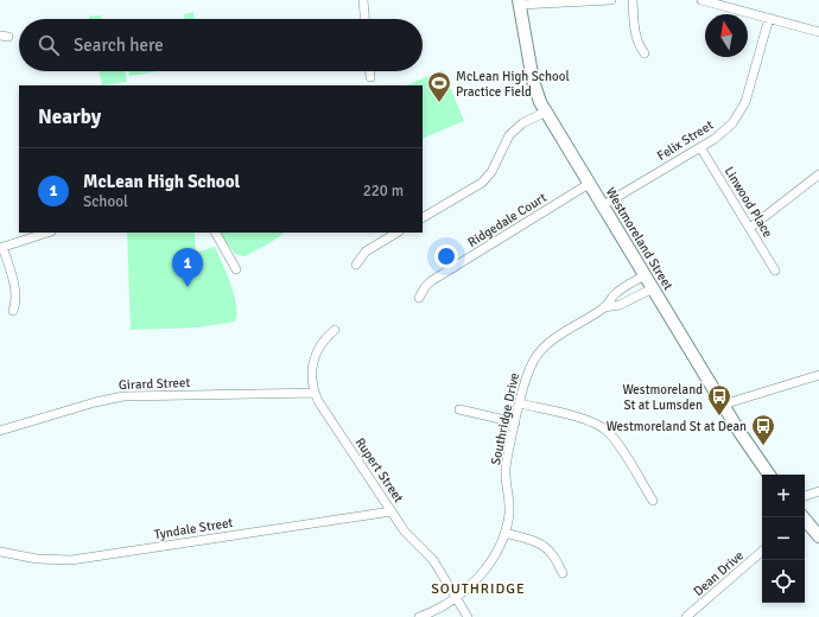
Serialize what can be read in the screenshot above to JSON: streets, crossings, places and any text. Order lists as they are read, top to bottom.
{
  "streets": {
    "main road": ["Westmoreland Street"],
    "street": [
      "Felix Street",
      "Linwood Place",
      "Ridgedale Court",
      "Girard Street",
      "Southridge Drive",
      "Rupert Street",
      "Tyndale Street",
      "Dean Drive"
    ]
  },
  "crossings": [
    ["Felix Street", "Linwood Place"],
    ["Felix Street", "Westmoreland Street"],
    ["Ridgedale Court", "Westmoreland Street"],
    ["Westmoreland Street", "Southridge Drive"],
    ["Girard Street", "Rupert Street"],
    ["Southridge Drive", "Rupert Street"],
    ["Rupert Street", "Tyndale Street"]
  ],
  "districts": ["SOUTHRIDGE"],
  "places": {
    "sports": ["McLean High School Practice Field"],
    "bus stop": ["Westmoreland St at Lumsden", "Westmoreland St at Dean"]
  },
  "north": "top",
  "page": {
    "search": "Search here",
    "heading": "Nearby",
    "list": [
      {
        "mark": "1",
        "name": "McLean High School",
        "note": "School",
        "value": "220 m"
      }
    ],
    "pins": "1",
    "map_buttons": ["+", "−"]
  }
}
